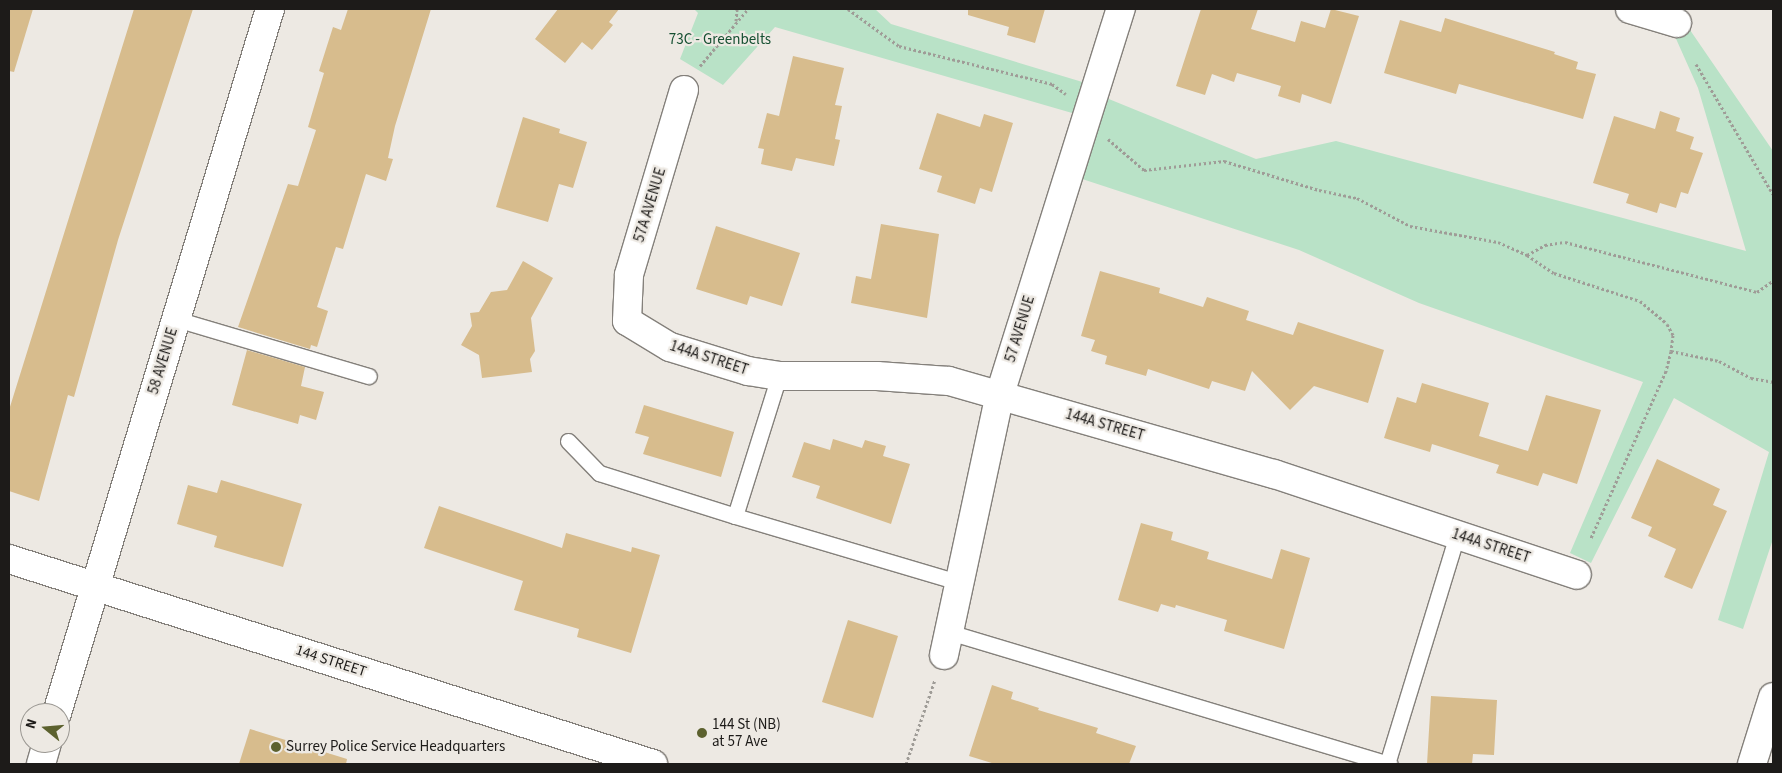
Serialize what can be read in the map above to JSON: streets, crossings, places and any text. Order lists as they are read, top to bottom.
{
  "streets": {
    "main road": [
      "57A AVENUE",
      "57 AVENUE",
      "144A STREET",
      "58 AVENUE",
      "144 STREET"
    ]
  },
  "crossings": [
    ["57A AVENUE", "144A STREET"],
    ["57 AVENUE", "144A STREET"],
    ["58 AVENUE", "144 STREET"]
  ],
  "parks": ["73C - Greenbelts"],
  "places": ["144 St (NB) at 57 Ave", "Surrey Police Service Headquarters"],
  "north": "left"
}
